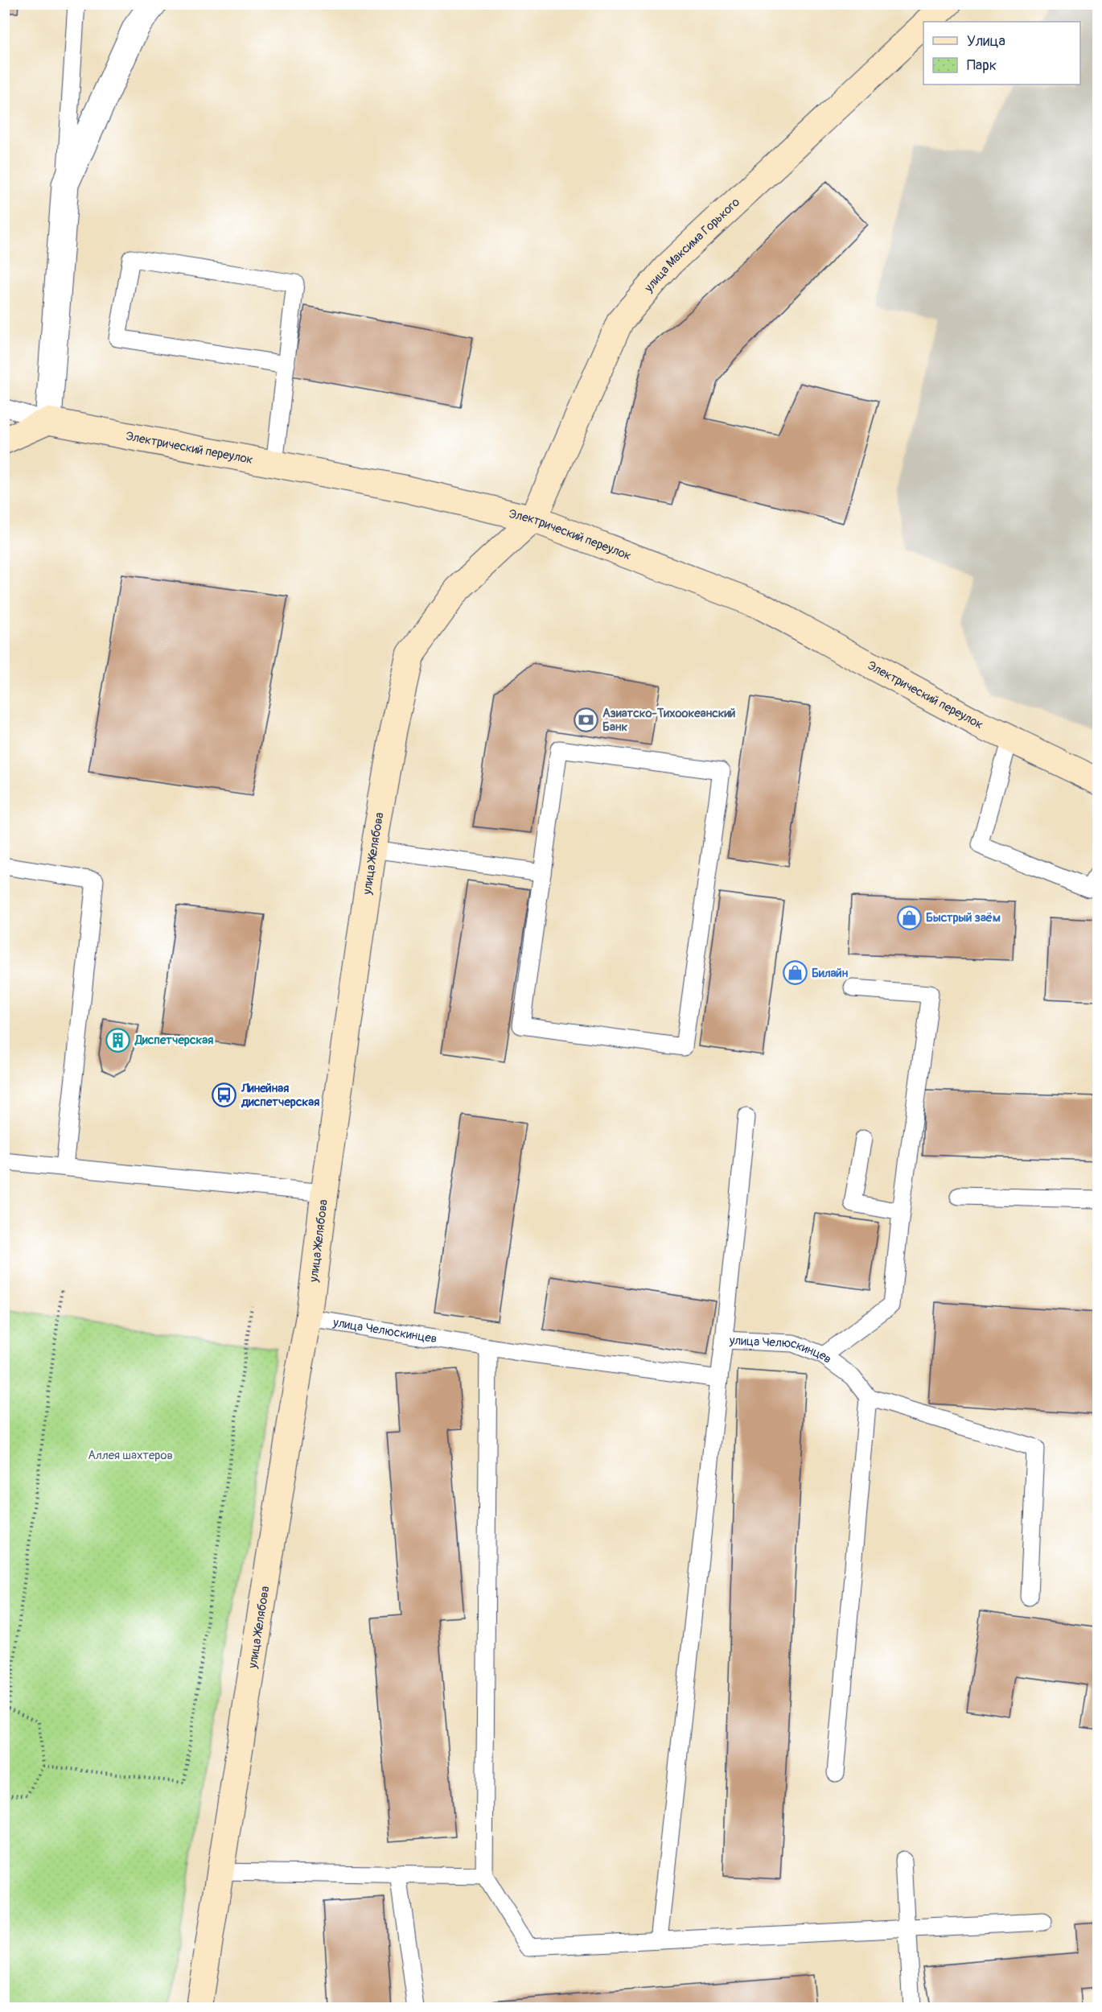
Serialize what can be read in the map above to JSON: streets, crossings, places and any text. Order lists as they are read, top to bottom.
{
  "streets": {
    "street": ["улица Максима Горького", "Электрический переулок", "улица Желябова"],
    "lane": ["улица Челюскинцев"]
  },
  "crossings": [
    ["улица Максима Горького", "Электрический переулок"],
    ["улица Максима Горького", "улица Желябова"],
    ["Электрический переулок", "улица Желябова"],
    ["улица Желябова", "улица Челюскинцев"]
  ],
  "parks": ["Аллея шахтеров"],
  "places": {
    "bank": ["Азиатско-Тихоокеанский Банк"],
    "shop": ["Быстрый заём", "Билайн"],
    "building": ["Диспетчерская"],
    "bus stop": ["Линейная диспетчерская"]
  },
  "legend": ["Улица", "Парк"]
}
